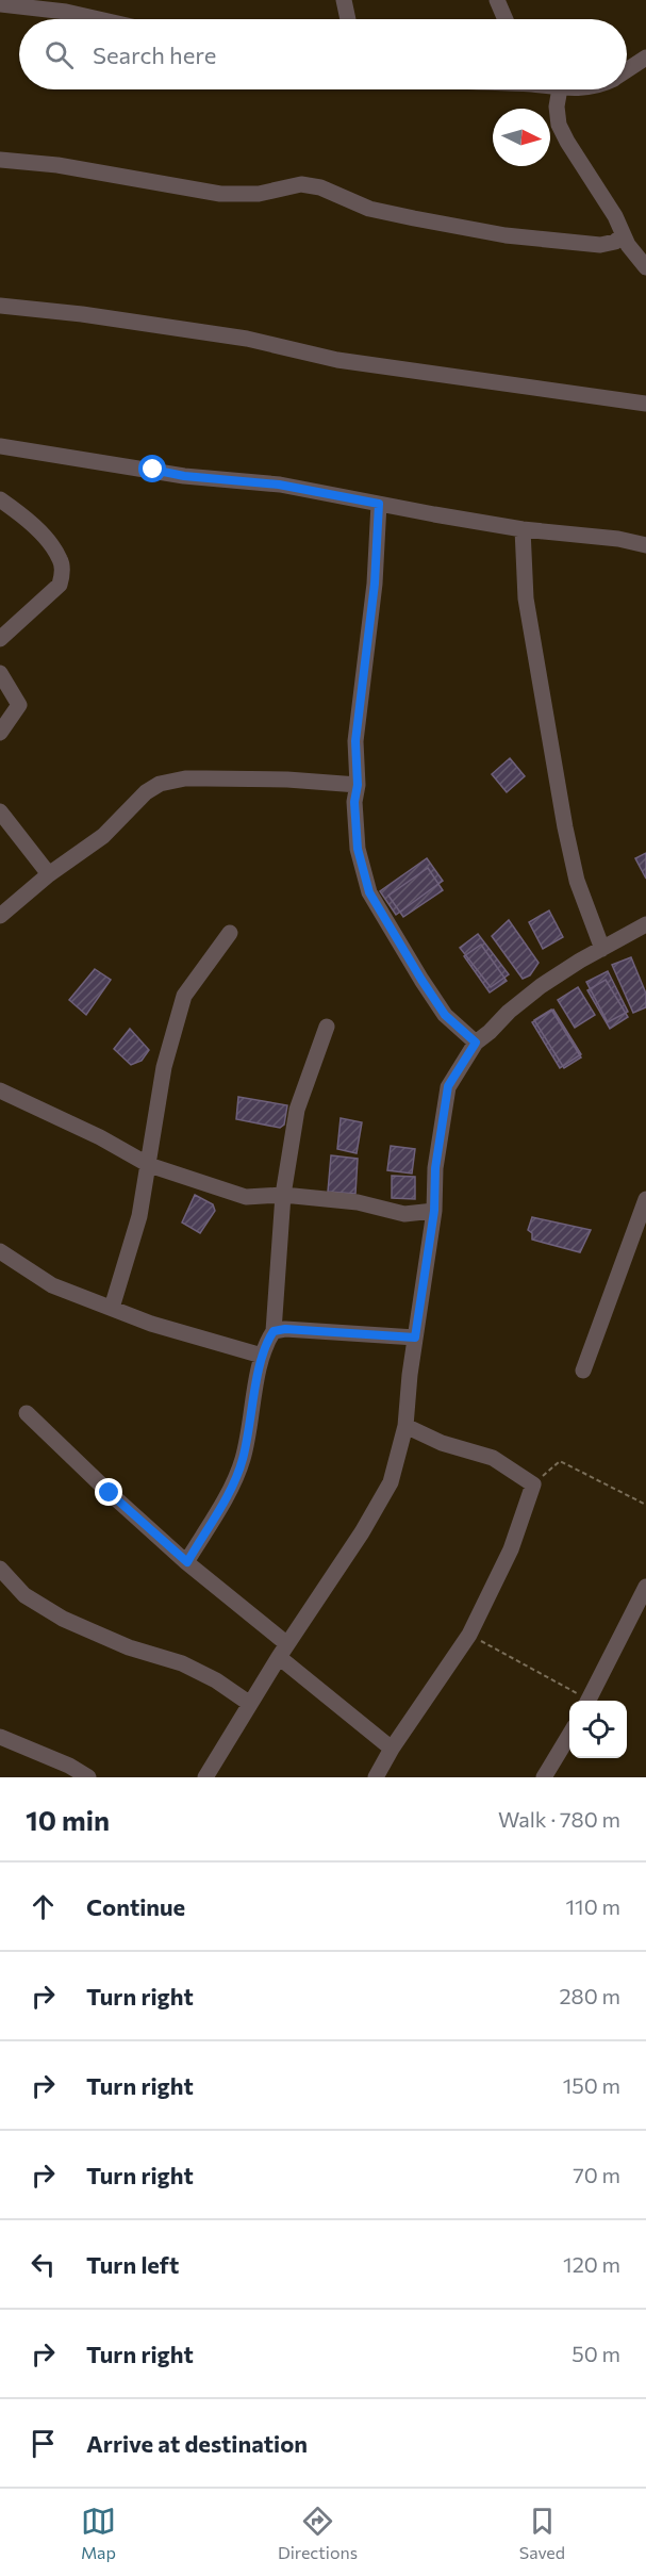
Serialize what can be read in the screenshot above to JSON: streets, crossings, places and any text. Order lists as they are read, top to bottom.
{
  "north": "right",
  "page": {
    "search": "Search here",
    "heading": ["10 min", "Walk · 780 m"],
    "list": [
      ["Continue", "110 m"],
      ["Turn right", "280 m"],
      ["Turn right", "150 m"],
      ["Turn right", "70 m"],
      ["Turn left", "120 m"],
      ["Turn right", "50 m"],
      "Arrive at destination"
    ],
    "nav": ["Map", "Directions", "Saved"]
  }
}
